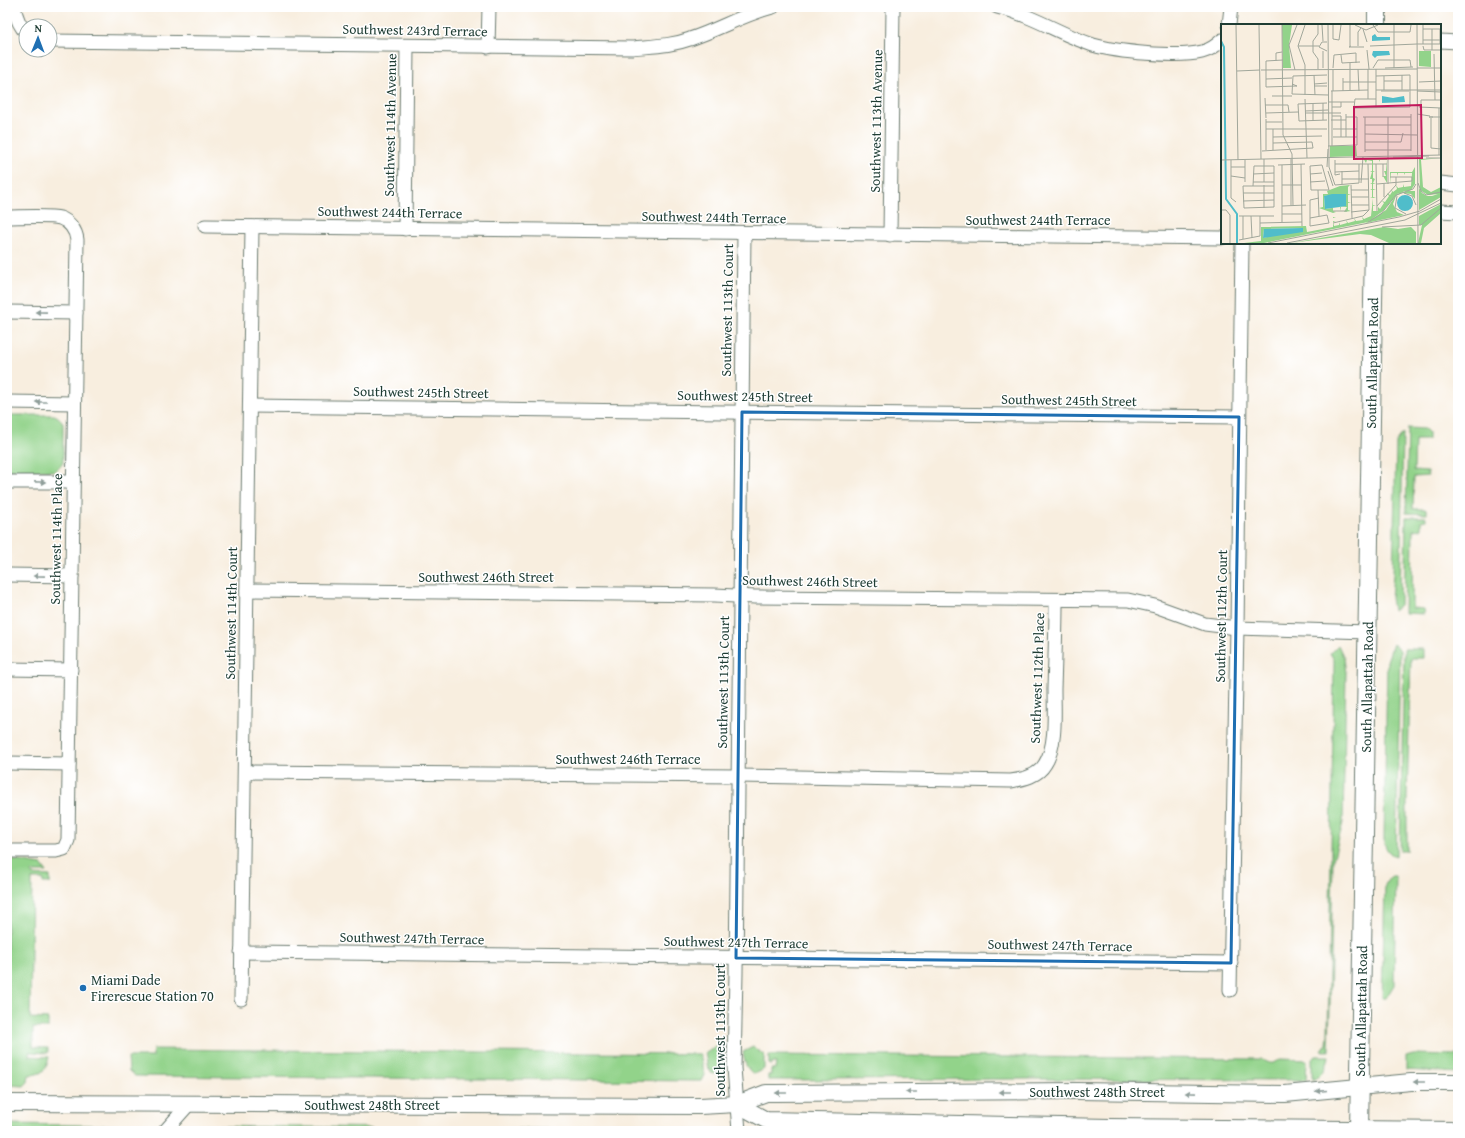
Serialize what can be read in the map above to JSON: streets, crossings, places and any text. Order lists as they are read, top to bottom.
{
  "streets": {
    "main road": ["South Allapattah Road"],
    "street": [
      "Southwest 243rd Terrace",
      "Southwest 113th Avenue",
      "Southwest 114th Avenue",
      "Southwest 244th Terrace",
      "Southwest 113th Court",
      "Southwest 245th Street",
      "Southwest 114th Place",
      "Southwest 246th Street",
      "Southwest 114th Court",
      "Southwest 112th Court",
      "Southwest 112th Place",
      "Southwest 246th Terrace",
      "Southwest 247th Terrace",
      "Southwest 248th Street"
    ]
  },
  "crossings": [
    ["Southwest 243rd Terrace", "Southwest 114th Avenue"],
    ["Southwest 113th Avenue", "Southwest 244th Terrace"],
    ["Southwest 114th Avenue", "Southwest 244th Terrace"],
    ["Southwest 244th Terrace", "Southwest 113th Court"],
    ["Southwest 244th Terrace", "Southwest 114th Court"],
    ["Southwest 113th Court", "Southwest 245th Street"],
    ["Southwest 113th Court", "Southwest 246th Street"],
    ["Southwest 113th Court", "Southwest 246th Terrace"],
    ["Southwest 113th Court", "Southwest 247th Terrace"],
    ["Southwest 113th Court", "Southwest 248th Street"],
    ["South Allapattah Road", "Southwest 246th Street"],
    ["South Allapattah Road", "Southwest 248th Street"],
    ["Southwest 245th Street", "Southwest 114th Court"],
    ["Southwest 245th Street", "Southwest 112th Court"],
    ["Southwest 246th Street", "Southwest 114th Court"],
    ["Southwest 246th Street", "Southwest 112th Court"],
    ["Southwest 246th Street", "Southwest 112th Place"],
    ["Southwest 114th Court", "Southwest 246th Terrace"],
    ["Southwest 114th Court", "Southwest 247th Terrace"],
    ["Southwest 112th Court", "Southwest 247th Terrace"],
    ["Southwest 112th Place", "Southwest 246th Terrace"]
  ],
  "places": ["Miami Dade Firerescue Station 70"],
  "north": "top"
}
